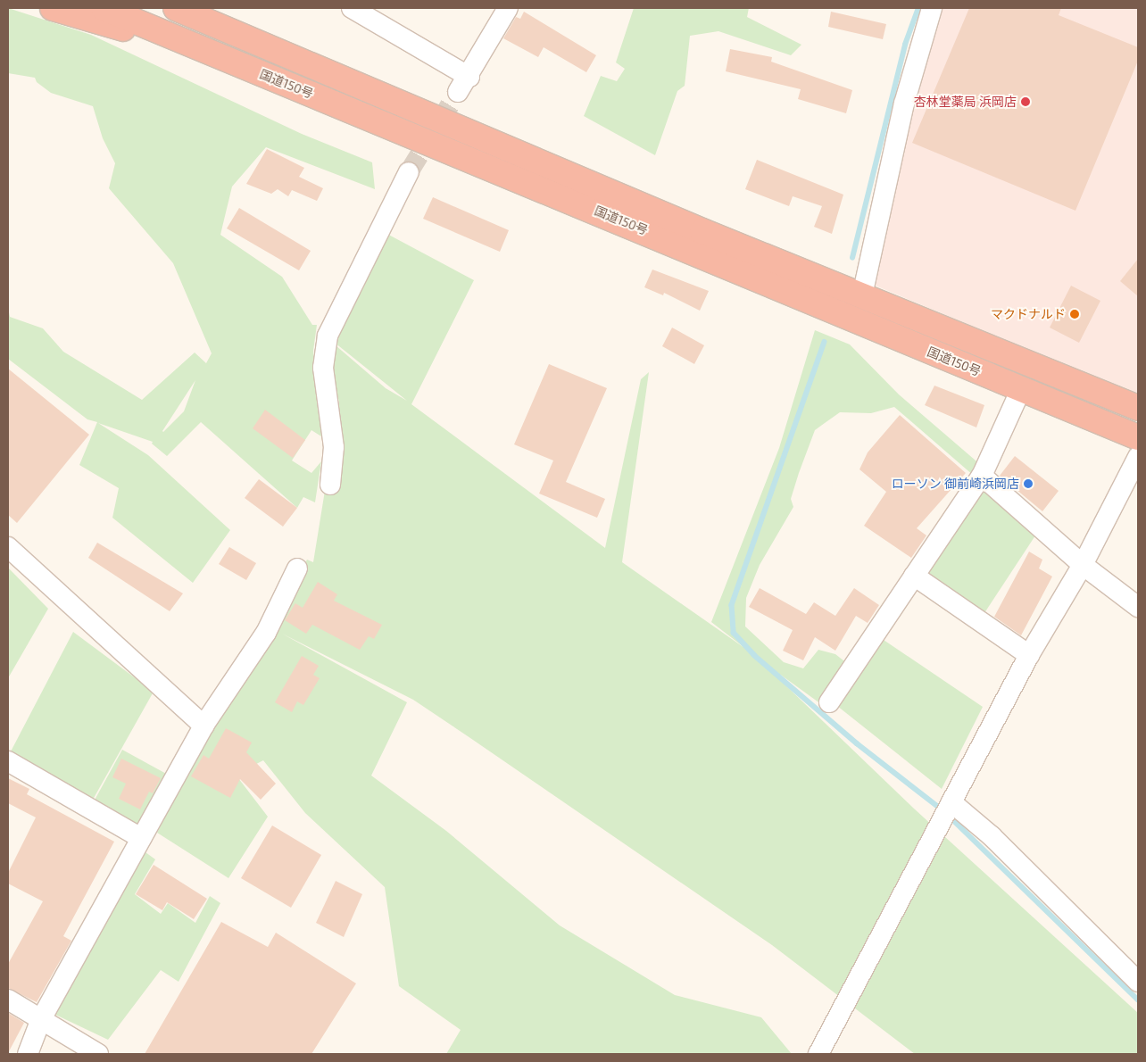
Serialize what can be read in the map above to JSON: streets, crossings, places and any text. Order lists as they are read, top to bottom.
{
  "streets": {
    "highway": ["国道150号"]
  },
  "places": ["杏林堂薬局 浜岡店", "マクドナルド", "ローソン 御前崎浜岡店"]
}
